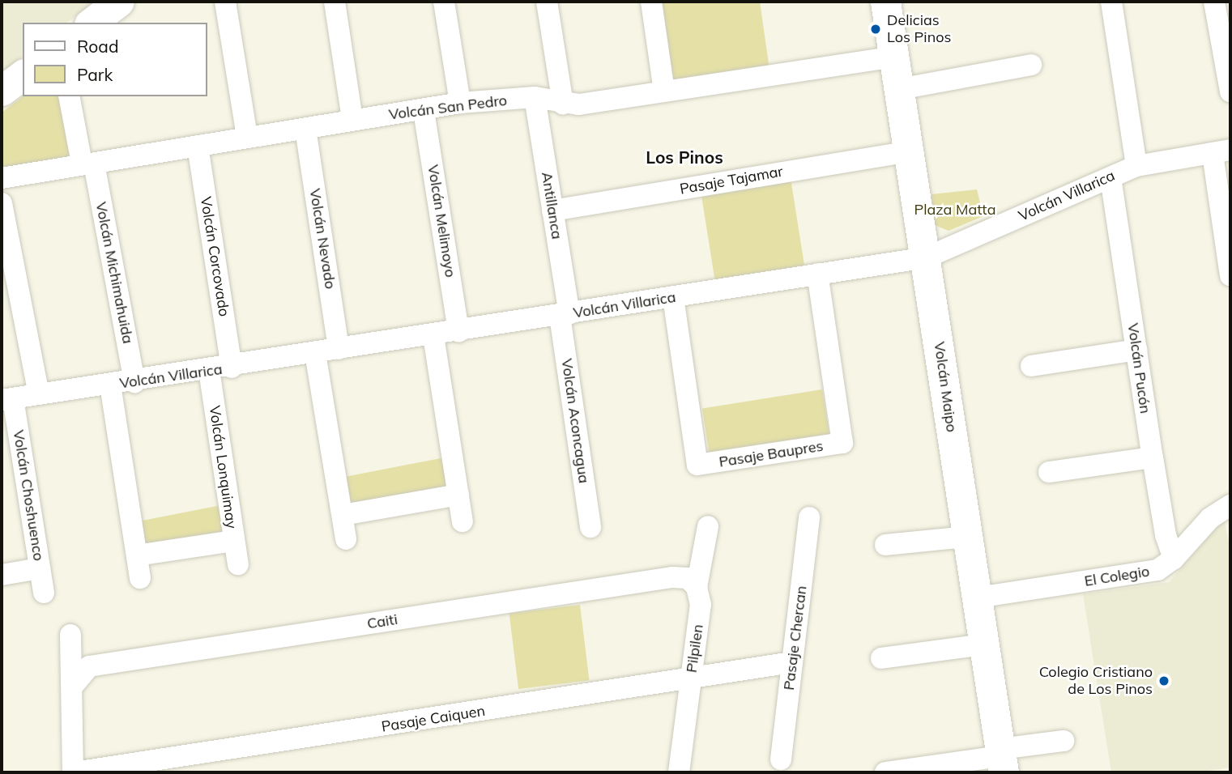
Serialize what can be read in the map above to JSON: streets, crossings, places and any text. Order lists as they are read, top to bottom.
{
  "streets": {
    "street": [
      "Volcán San Pedro",
      "Pasaje Tajamar",
      "Volcán Villarica",
      "Antillanca",
      "Volcán Melimoyo",
      "Volcán Nevado",
      "Volcán Corcovado",
      "Volcán Michimahuida",
      "Volcán Pucón",
      "Volcán Maipo",
      "Volcán Aconcagua",
      "Pasaje Baupres",
      "Volcán Lonquimay",
      "Volcán Choshuenco",
      "El Colegio",
      "Caiti",
      "Pasaje Chercan",
      "Pilpilen",
      "Pasaje Caiquen"
    ]
  },
  "crossings": [
    ["Volcán San Pedro", "Antillanca"],
    ["Volcán San Pedro", "Volcán Melimoyo"],
    ["Volcán San Pedro", "Volcán Nevado"],
    ["Volcán San Pedro", "Volcán Corcovado"],
    ["Volcán San Pedro", "Volcán Michimahuida"],
    ["Volcán San Pedro", "Volcán Maipo"],
    ["Pasaje Tajamar", "Antillanca"],
    ["Pasaje Tajamar", "Volcán Maipo"],
    ["Volcán Villarica", "Antillanca"],
    ["Volcán Villarica", "Volcán Melimoyo"],
    ["Volcán Villarica", "Volcán Nevado"],
    ["Volcán Villarica", "Volcán Corcovado"],
    ["Volcán Villarica", "Volcán Michimahuida"],
    ["Volcán Villarica", "Volcán Pucón"],
    ["Volcán Villarica", "Volcán Maipo"],
    ["Volcán Villarica", "Volcán Aconcagua"],
    ["Volcán Villarica", "Pasaje Baupres"],
    ["Volcán Villarica", "Volcán Lonquimay"],
    ["Volcán Villarica", "Volcán Choshuenco"],
    ["Antillanca", "Volcán Aconcagua"],
    ["Volcán Pucón", "El Colegio"],
    ["Volcán Maipo", "El Colegio"],
    ["Caiti", "Pilpilen"],
    ["Pasaje Chercan", "Pasaje Caiquen"],
    ["Pilpilen", "Pasaje Caiquen"]
  ],
  "districts": ["Los Pinos"],
  "parks": ["Plaza Matta"],
  "places": ["Delicias Los Pinos", "Colegio Cristiano de Los Pinos"],
  "legend": ["Road", "Park"]
}
